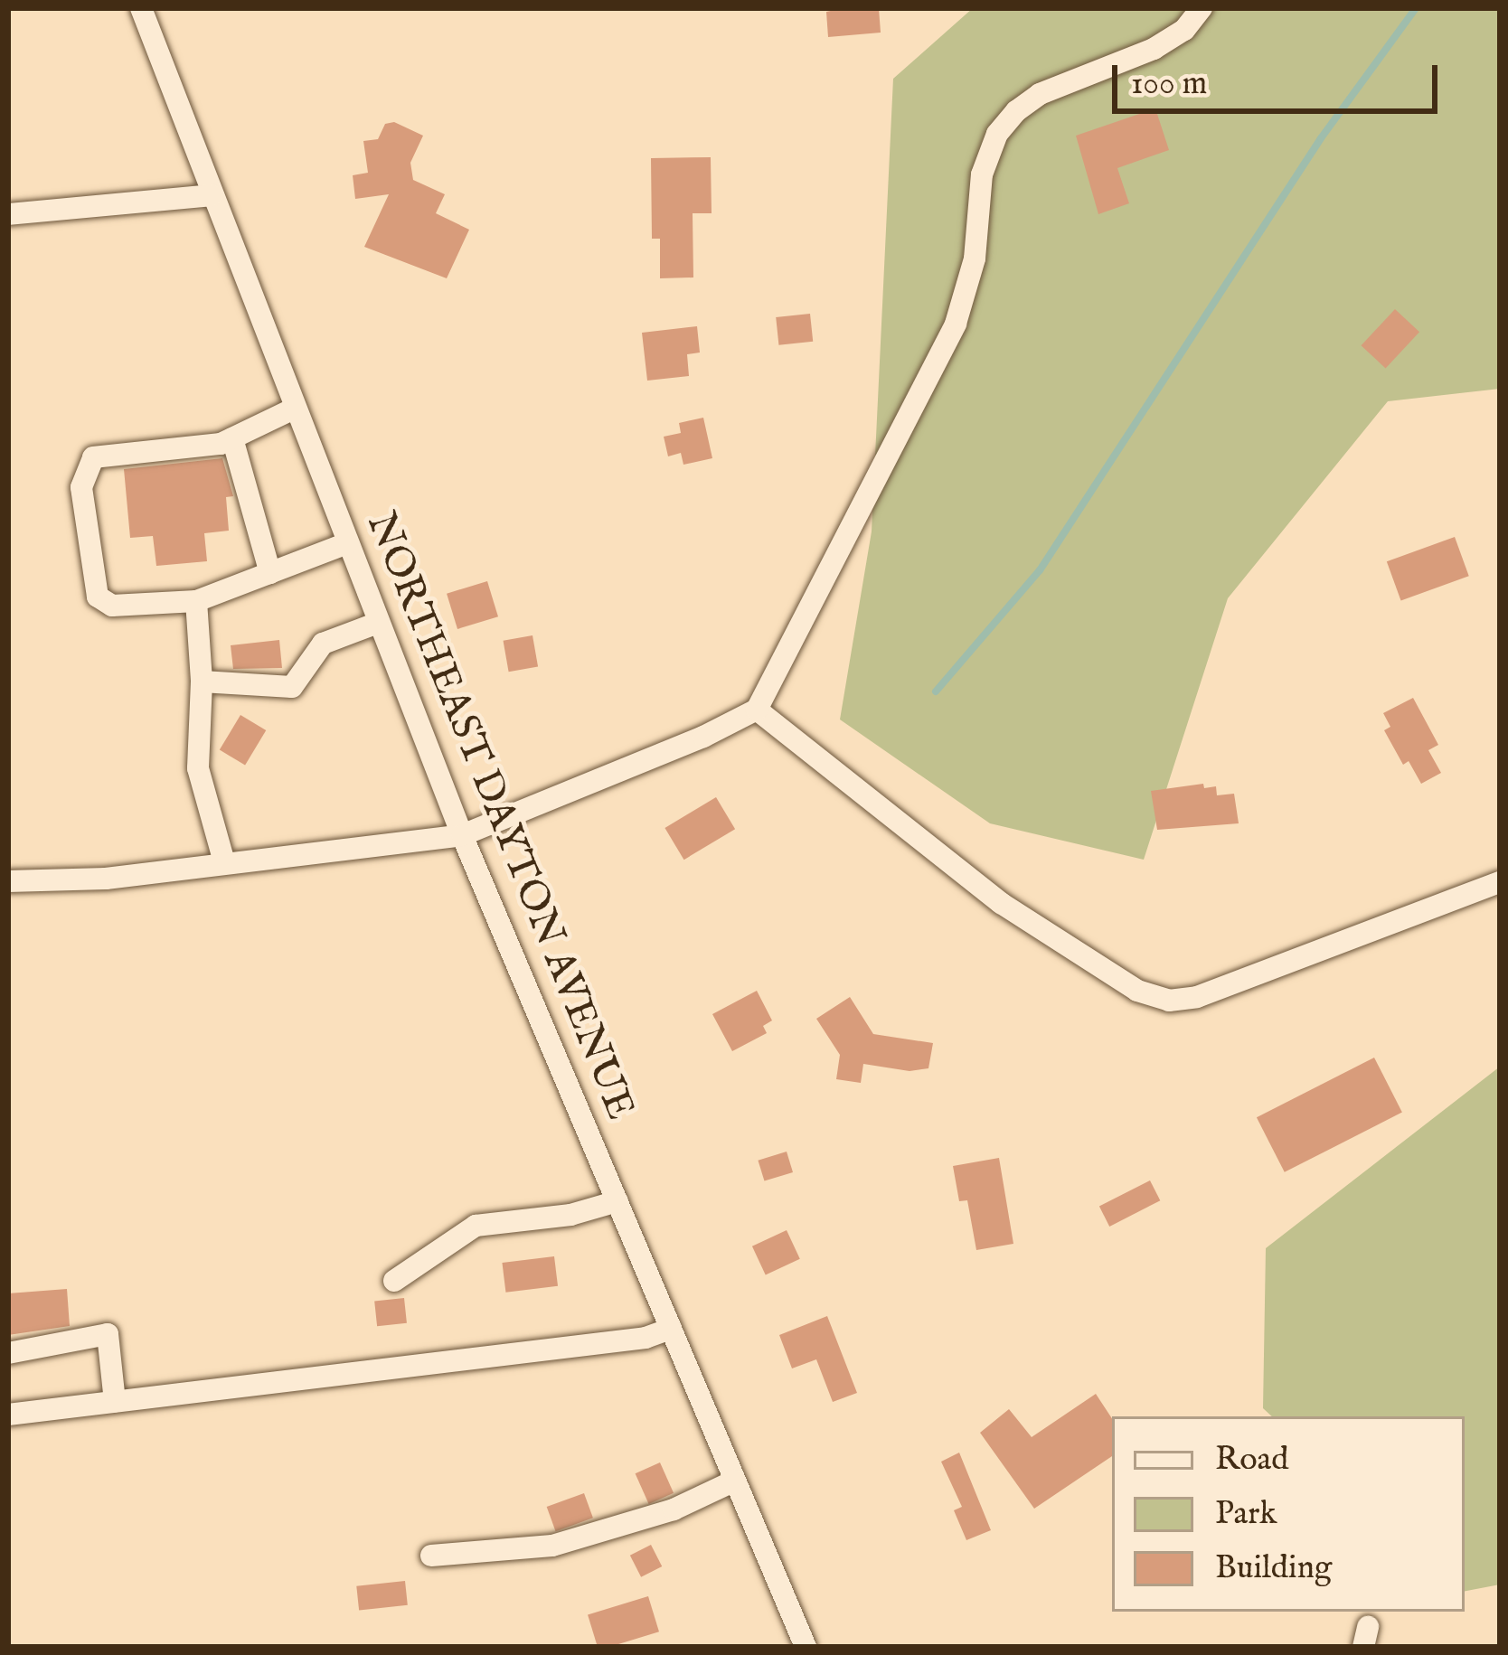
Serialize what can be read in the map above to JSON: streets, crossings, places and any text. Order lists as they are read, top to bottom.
{
  "streets": {
    "street": ["NORTHEAST DAYTON AVENUE"]
  },
  "legend": ["Road", "Park", "Building"],
  "scale_bar": "100 m"
}
